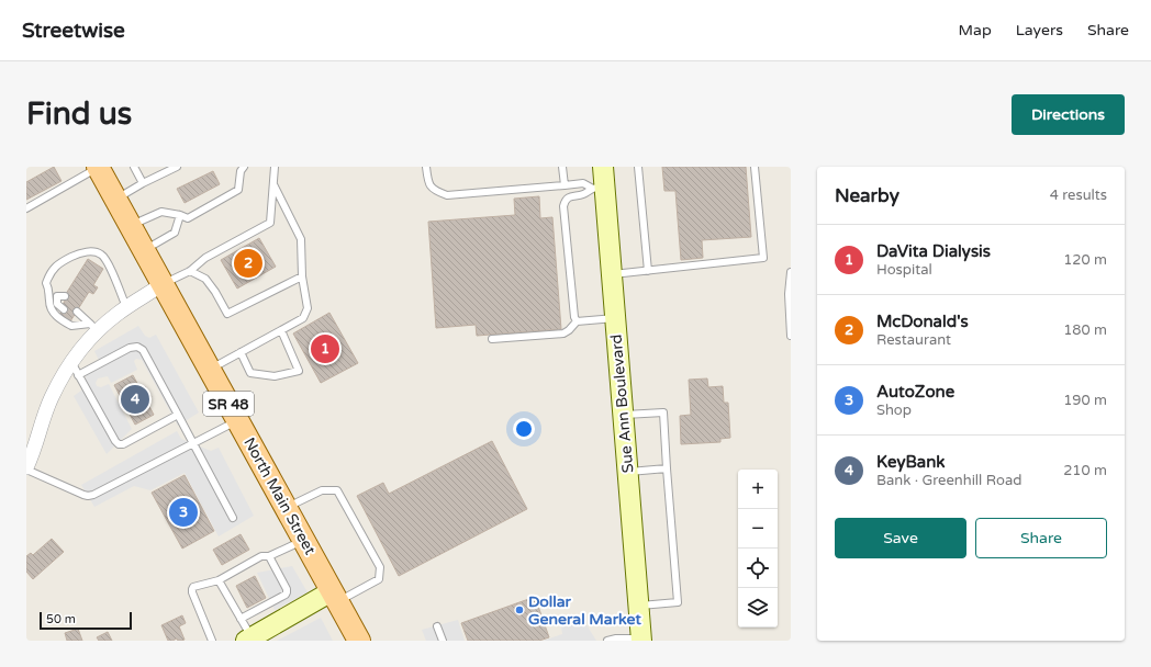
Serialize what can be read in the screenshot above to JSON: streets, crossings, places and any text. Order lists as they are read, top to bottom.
{
  "streets": {
    "main road": ["SR 48", "North Main Street"],
    "street": ["Sue Ann Boulevard"]
  },
  "places": ["Dollar General Market"],
  "scale_bar": "50 m",
  "page": {
    "header": "Streetwise",
    "nav": ["Map", "Layers", "Share"],
    "buttons": [
      "Directions",
      ["Save", "Share"]
    ],
    "title": "Find us",
    "heading": ["Nearby", "4 results"],
    "list": [
      {
        "mark": "1",
        "name": "DaVita Dialysis",
        "note": "Hospital",
        "value": "120 m"
      },
      {
        "mark": "2",
        "name": "McDonald's",
        "note": "Restaurant",
        "value": "180 m"
      },
      {
        "mark": "3",
        "name": "AutoZone",
        "note": "Shop",
        "value": "190 m"
      },
      {
        "mark": "4",
        "name": "KeyBank",
        "note": "Bank · Greenhill Road",
        "value": "210 m"
      }
    ],
    "pins": [
      "2",
      "1",
      "4",
      "3"
    ],
    "map_buttons": ["+", "−"],
    "scale": "50 m"
  }
}
